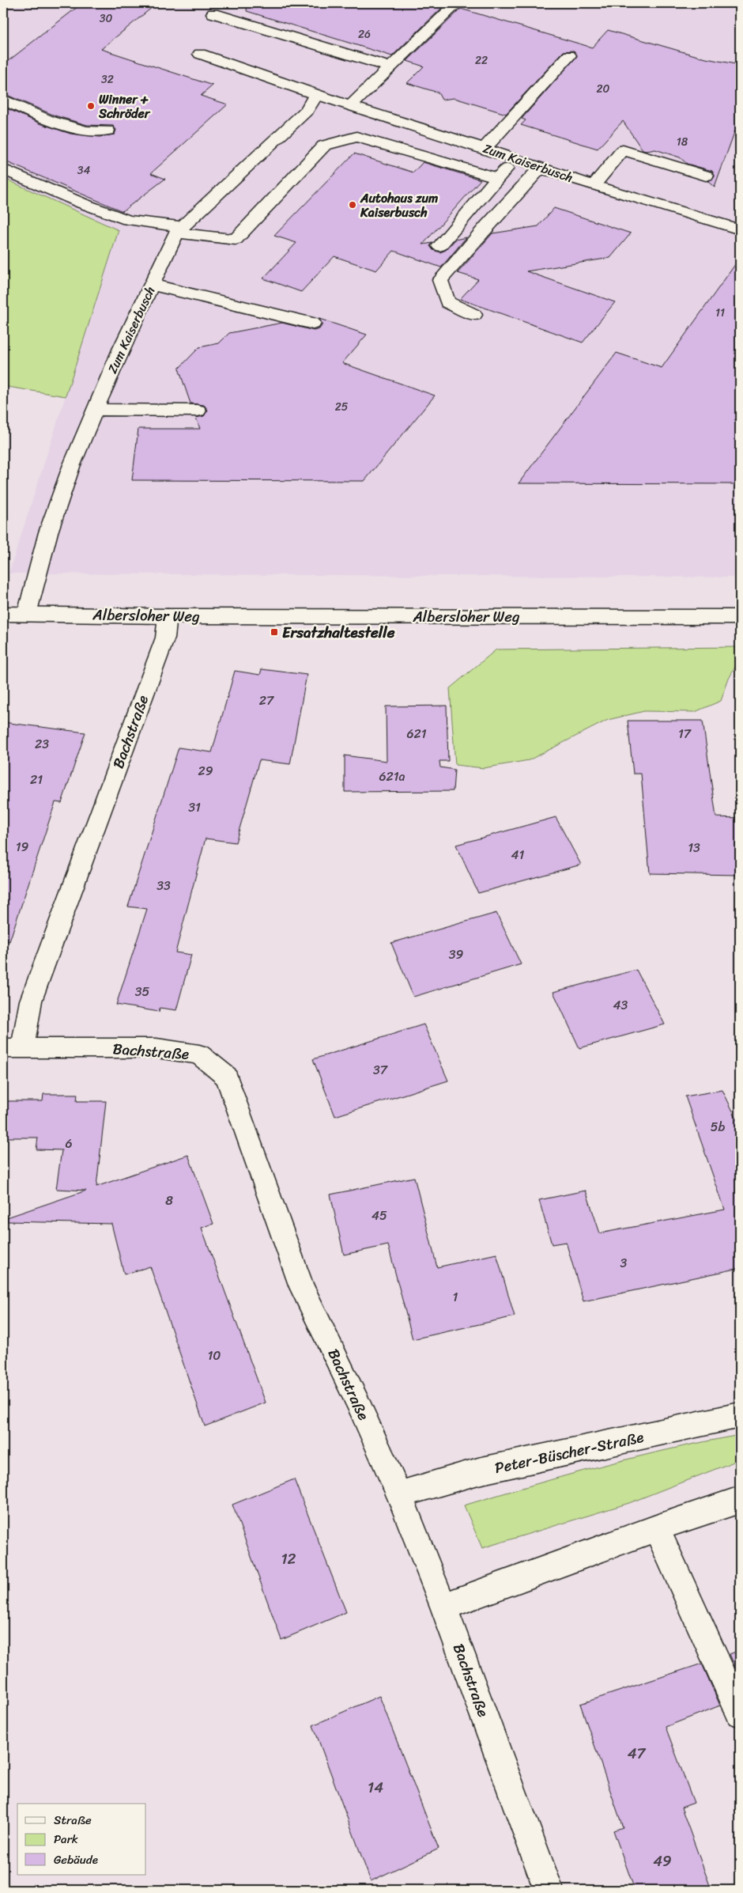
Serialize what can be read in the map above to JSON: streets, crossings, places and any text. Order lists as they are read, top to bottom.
{
  "streets": {
    "street": [
      "Zum Kaiserbusch",
      "Albersloher Weg",
      "Bachstraße",
      "Peter-Büscher-Straße"
    ]
  },
  "crossings": [
    ["Zum Kaiserbusch", "Albersloher Weg"],
    ["Albersloher Weg", "Bachstraße"],
    ["Bachstraße", "Peter-Büscher-Straße"]
  ],
  "places": {
    "other": ["Winner + Schröder", "Autohaus zum Kaiserbusch"],
    "transit": ["Ersatzhaltestelle"]
  },
  "house_numbers": [
    "30",
    "26",
    "22",
    "32",
    "20",
    "18",
    "34",
    "11",
    "25",
    "27",
    "621",
    "17",
    "23",
    "29",
    "621a",
    "21",
    "31",
    "19",
    "13",
    "41",
    "33",
    "39",
    "35",
    "43",
    "37",
    "5b",
    "6",
    "8",
    "45",
    "3",
    "1",
    "10",
    "12",
    "47",
    "14",
    "49"
  ],
  "legend": ["Straße", "Park", "Gebäude"]
}
